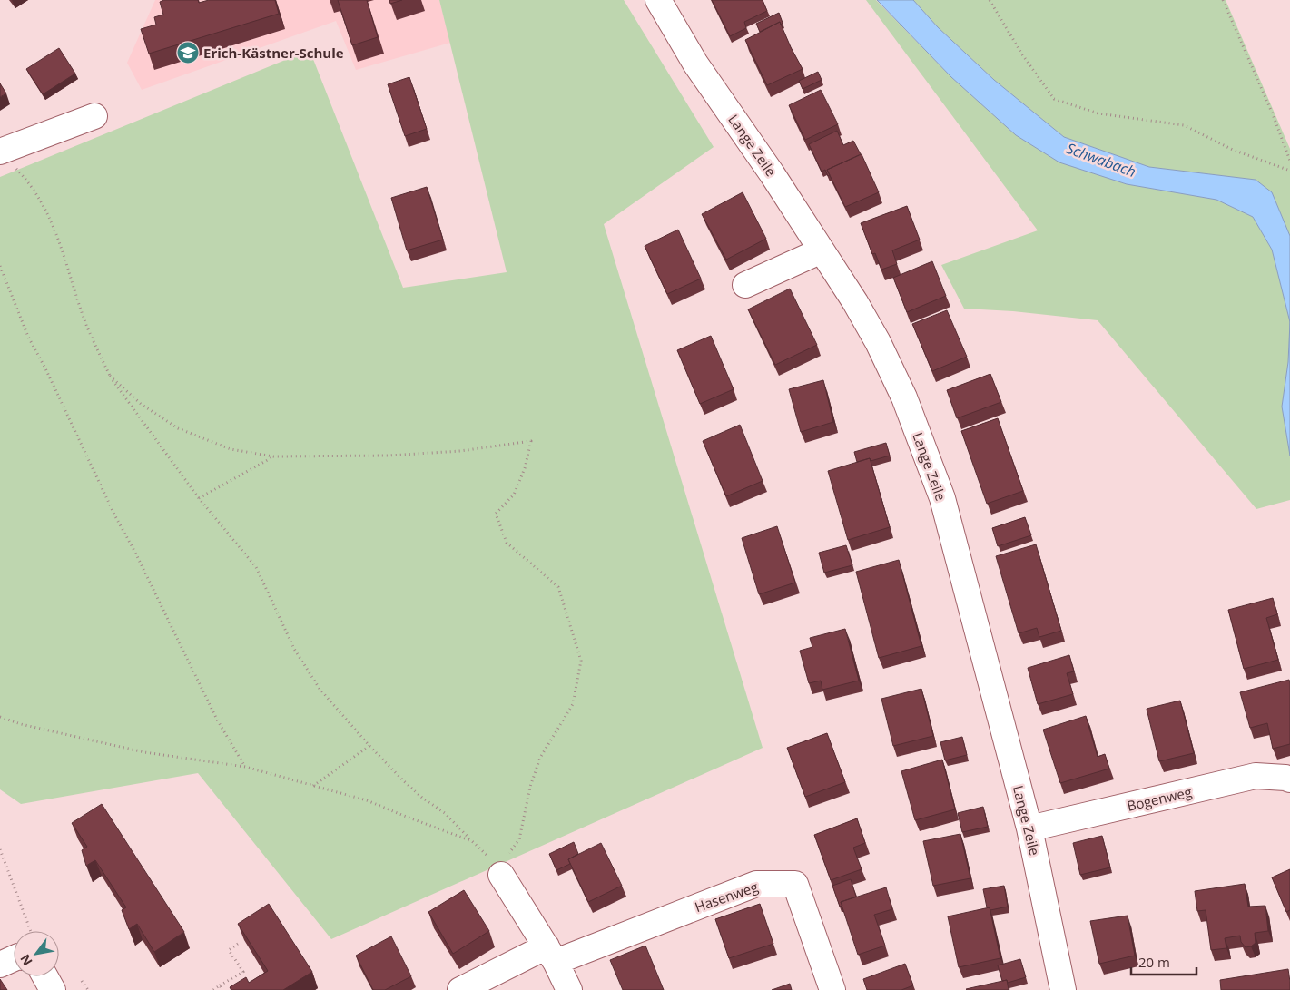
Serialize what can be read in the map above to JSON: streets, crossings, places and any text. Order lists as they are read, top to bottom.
{
  "streets": {
    "street": ["Lange Zeile", "Bogenweg", "Hasenweg"]
  },
  "crossings": [
    ["Lange Zeile", "Bogenweg"]
  ],
  "water": ["Schwabach"],
  "places": {
    "school or university": ["Erich-Kästner-Schule"]
  },
  "scale_bar": "20 m",
  "north": "bottom left"
}
